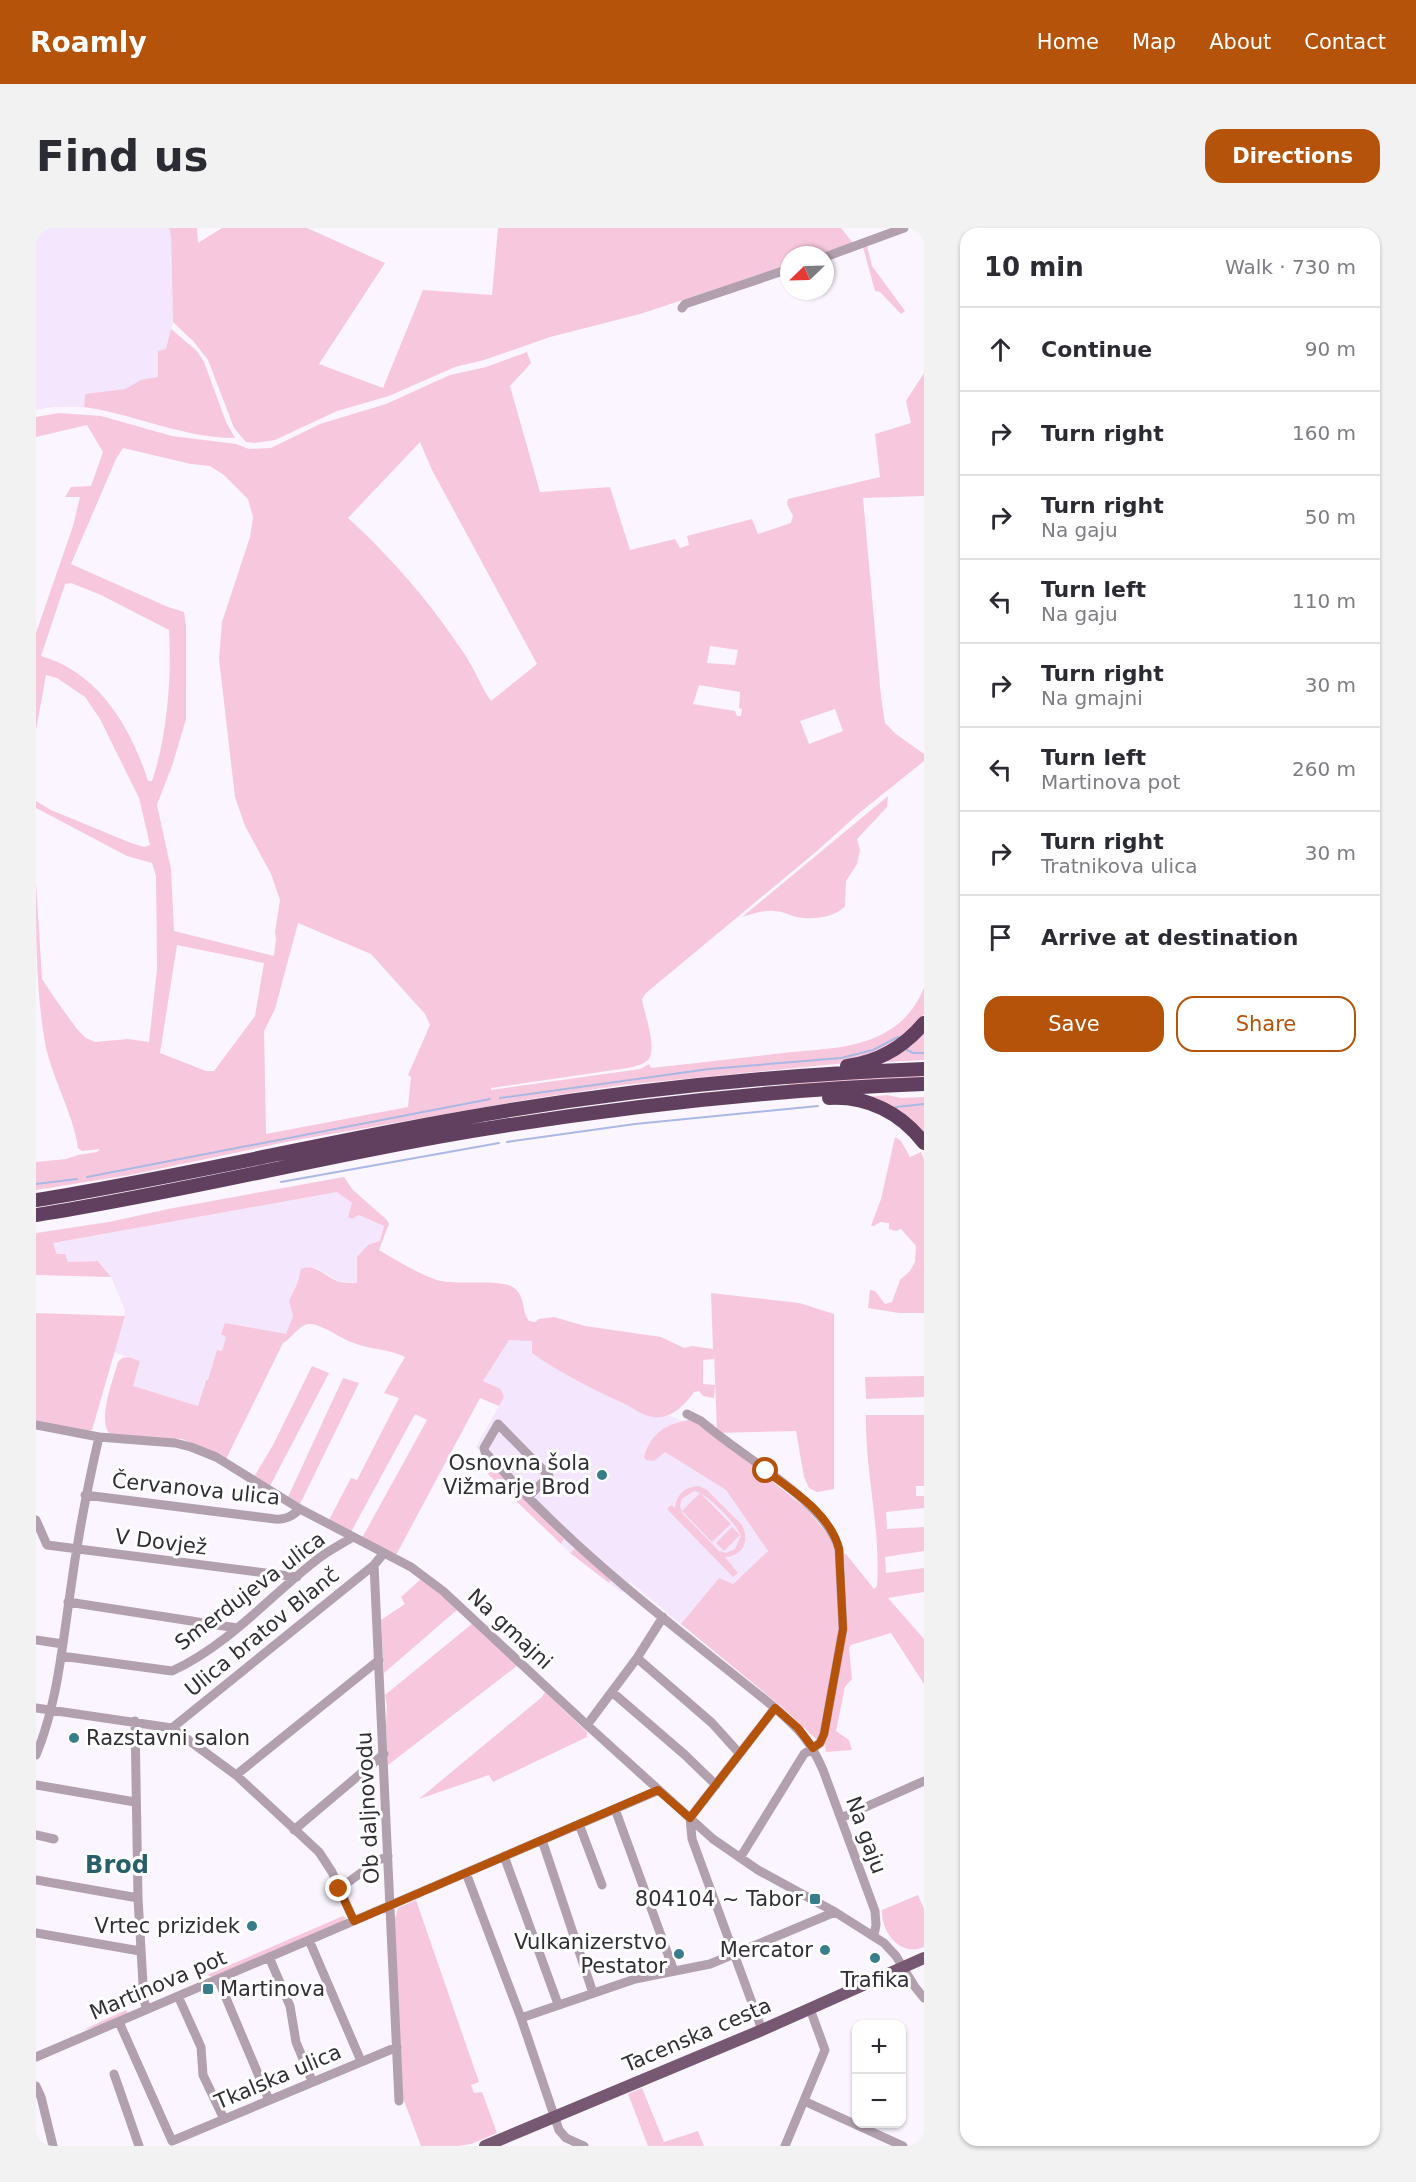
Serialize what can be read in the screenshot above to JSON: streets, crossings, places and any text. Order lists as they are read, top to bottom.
{
  "streets": {
    "main road": ["Tacenska cesta"],
    "street": [
      "Červanova ulica",
      "V Dovjež",
      "Smerdujeva ulica",
      "Na gmajni",
      "Ulica bratov Blanč",
      "Ob daljnovodu",
      "Na gaju",
      "Martinova pot",
      "Tkalska ulica"
    ]
  },
  "crossings": [
    ["Červanova ulica", "Na gmajni"],
    ["V Dovjež", "Smerdujeva ulica"],
    ["Smerdujeva ulica", "Na gmajni"],
    ["Na gmajni", "Na gaju"],
    ["Na gmajni", "Martinova pot"],
    ["Na gmajni", "Tacenska cesta"],
    ["Ulica bratov Blanč", "Ob daljnovodu"],
    ["Ob daljnovodu", "Martinova pot"],
    ["Ob daljnovodu", "Tkalska ulica"],
    ["Martinova pot", "Tkalska ulica"]
  ],
  "districts": ["Brod"],
  "places": {
    "other": [
      "Osnovna šola Vižmarje Brod",
      "Razstavni salon",
      "Vrtec prizidek",
      "Mercator",
      "Vulkanizerstvo Pestator",
      "Trafika"
    ],
    "transit": ["804104 ~ Tabor", "Martinova"]
  },
  "north": "bottom left",
  "page": {
    "header": "Roamly",
    "nav": [
      "Home",
      "Map",
      "About",
      "Contact"
    ],
    "buttons": [
      "Directions",
      ["Save", "Share"]
    ],
    "title": "Find us",
    "heading": ["10 min", "Walk · 730 m"],
    "list": [
      ["Continue", "90 m"],
      ["Turn right", "160 m"],
      ["Turn right", "Na gaju", "50 m"],
      ["Turn left", "Na gaju", "110 m"],
      ["Turn right", "Na gmajni", "30 m"],
      ["Turn left", "Martinova pot", "260 m"],
      ["Turn right", "Tratnikova ulica", "30 m"],
      "Arrive at destination"
    ],
    "map_buttons": ["+", "−"]
  }
}
